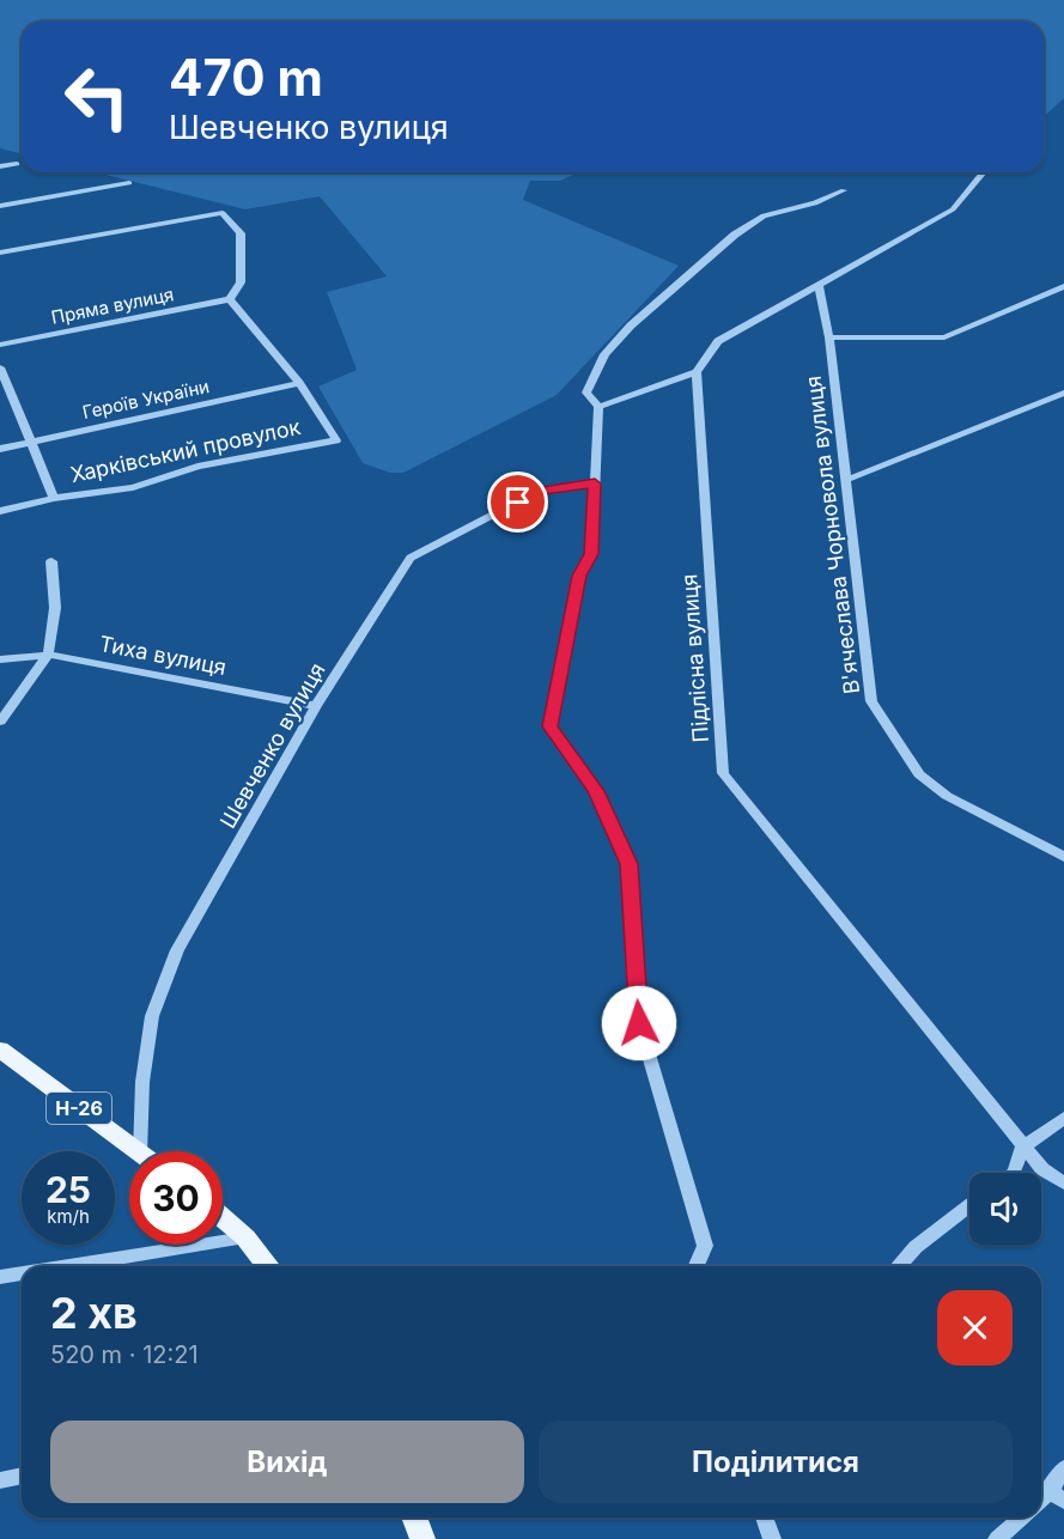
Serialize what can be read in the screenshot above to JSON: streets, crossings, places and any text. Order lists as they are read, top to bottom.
{
  "streets": {
    "main road": ["Н-26"],
    "street": [
      "Пряма вулиця",
      "Героїв України",
      "Харківський провулок",
      "В'ячеслава Чорновола вулиця",
      "Тиха вулиця",
      "Підлісна вулиця",
      "Шевченко вулиця"
    ]
  },
  "crossings": [
    ["Героїв України", "Харківський провулок"],
    ["Тиха вулиця", "Шевченко вулиця"]
  ],
  "page": {
    "turn": ["470 m", "Шевченко вулиця"],
    "speed": "25 km/h",
    "limit": "30",
    "heading": ["2 хв", "520 m · 12:21"],
    "buttons": ["Вихід", "Поділитися"]
  }
}
